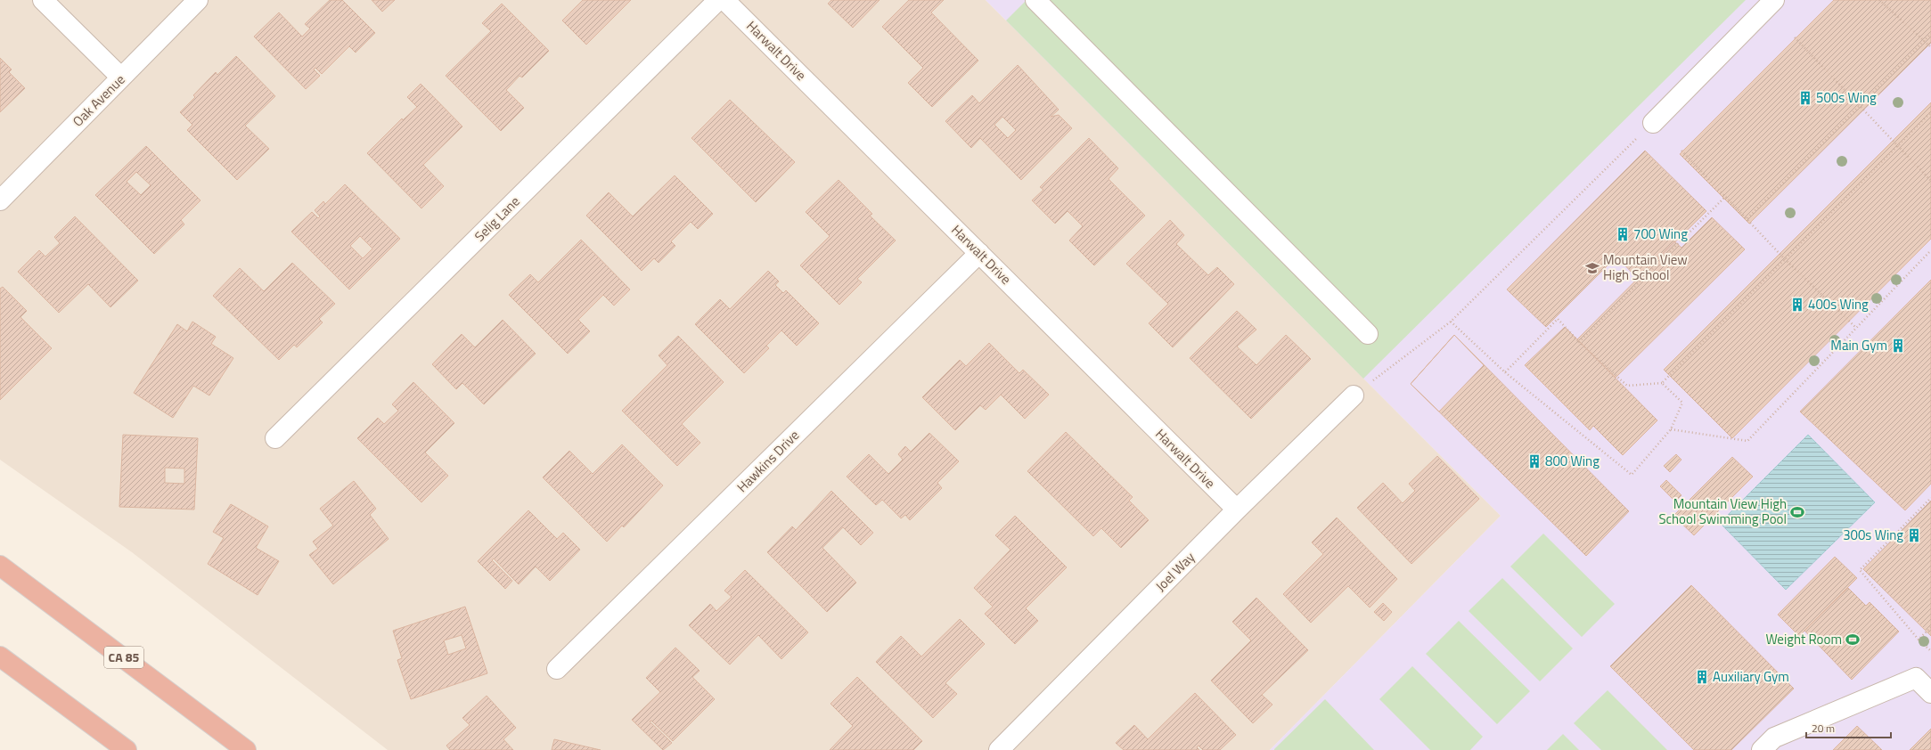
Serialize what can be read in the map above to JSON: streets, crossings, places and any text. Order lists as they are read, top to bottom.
{
  "streets": {
    "highway": ["CA 85"],
    "street": [
      "Harwalt Drive",
      "Oak Avenue",
      "Selig Lane",
      "Hawkins Drive",
      "Joel Way"
    ]
  },
  "crossings": [
    ["Harwalt Drive", "Hawkins Drive"],
    ["Harwalt Drive", "Joel Way"]
  ],
  "places": {
    "building": [
      "500s Wing",
      "700 Wing",
      "400s Wing",
      "Main Gym",
      "800 Wing",
      "300s Wing",
      "Auxiliary Gym"
    ],
    "school or university": ["Mountain View High School"],
    "sports": ["Mountain View High School Swimming Pool", "Weight Room"]
  },
  "scale_bar": "20 m"
}
